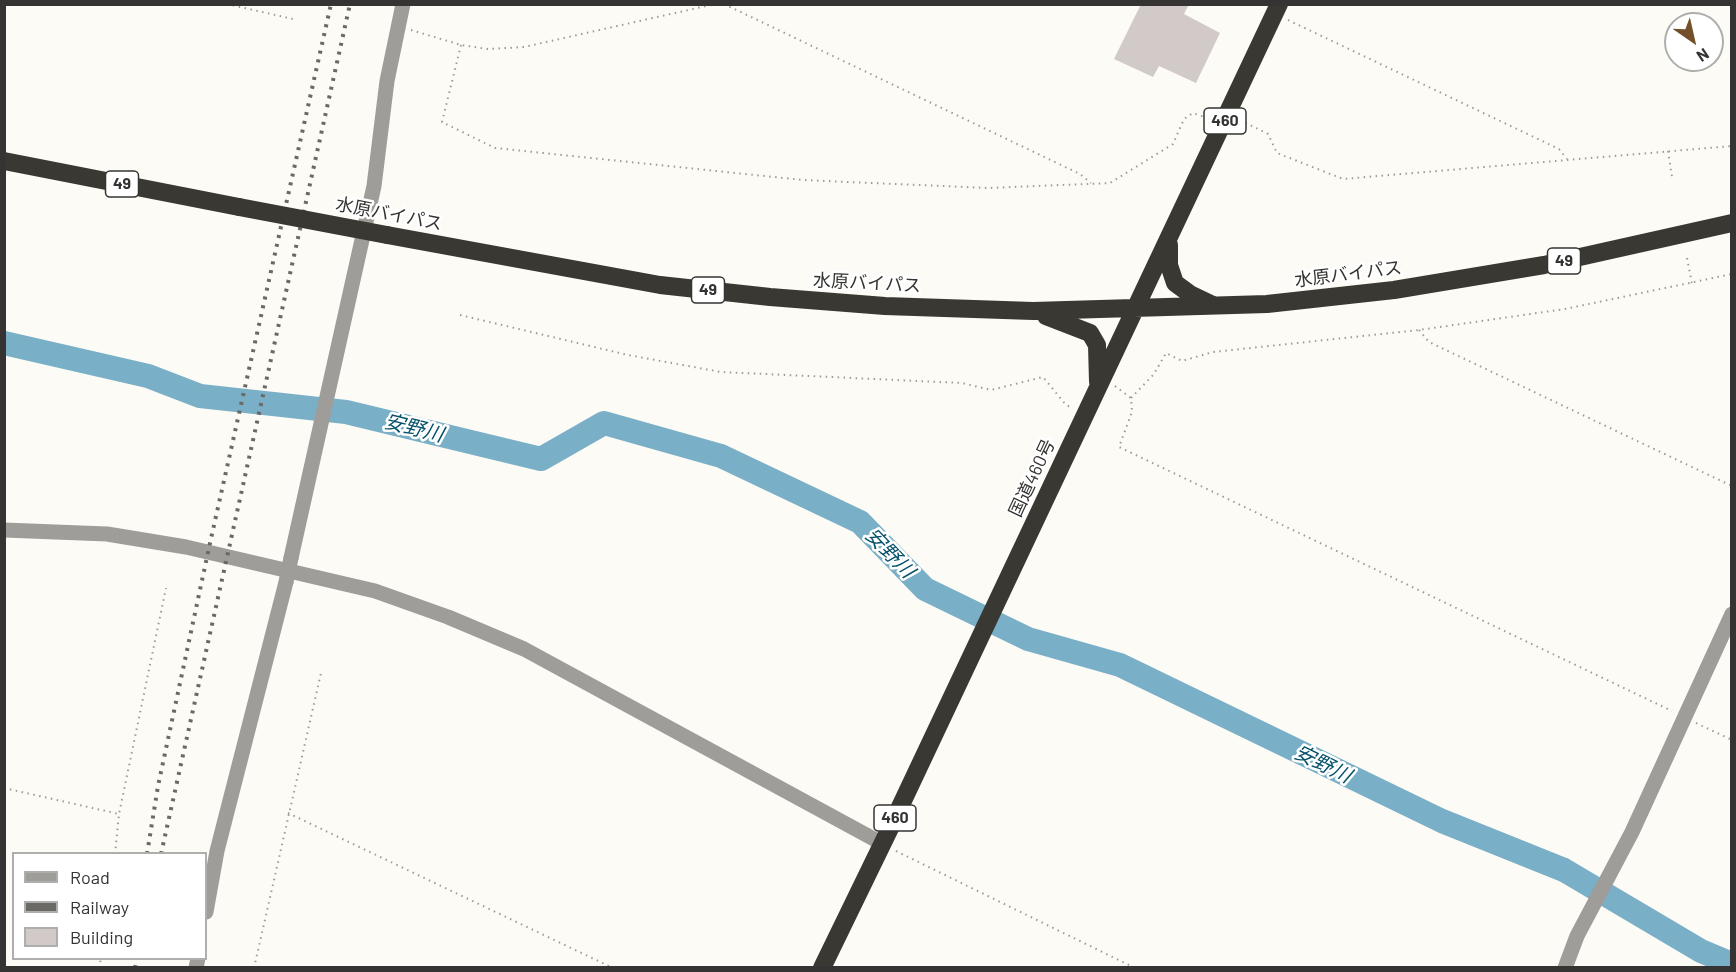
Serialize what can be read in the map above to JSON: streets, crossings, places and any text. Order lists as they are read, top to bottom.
{
  "streets": {
    "highway": [
      "460",
      "49",
      "水原バイパス",
      "国道460号"
    ]
  },
  "crossings": [
    ["水原バイパス", "国道460号"]
  ],
  "water": ["安野川"],
  "legend": ["Road", "Railway", "Building"],
  "north": "bottom right"
}
